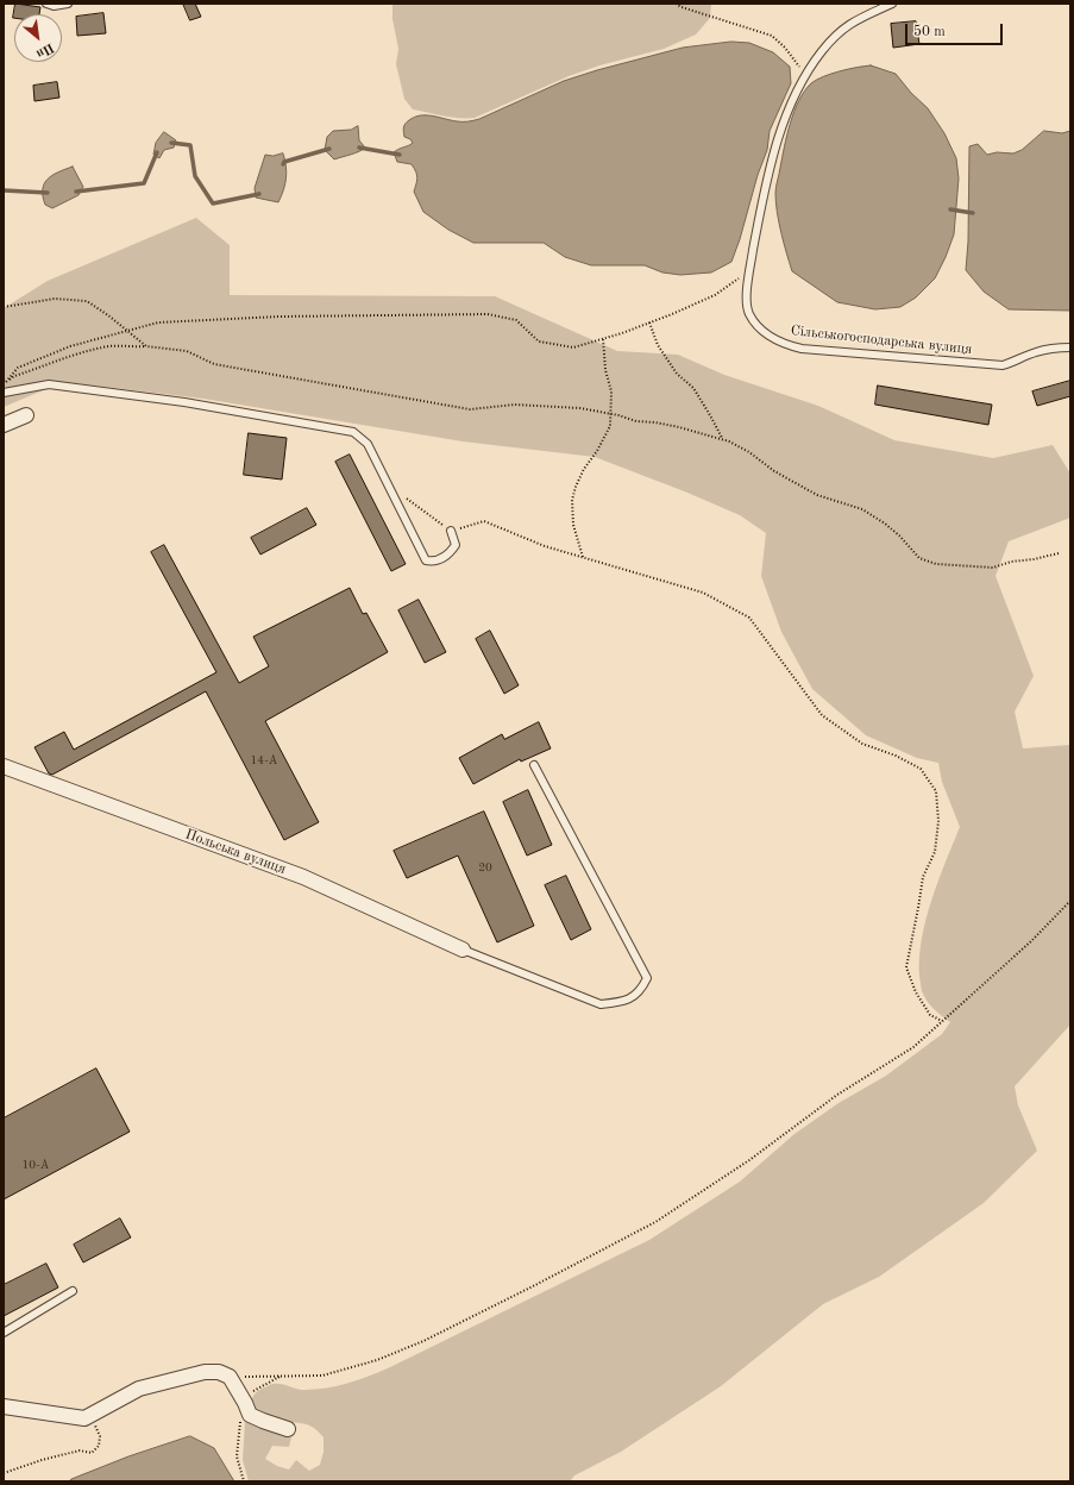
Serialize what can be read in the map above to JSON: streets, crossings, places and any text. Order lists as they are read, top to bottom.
{
  "streets": {
    "street": ["Польська вулиця"],
    "lane": ["Сільськогосподарська вулиця"]
  },
  "house_numbers": ["14-А", "20", "10-А"],
  "scale_bar": "50 m",
  "north": "bottom right"
}
